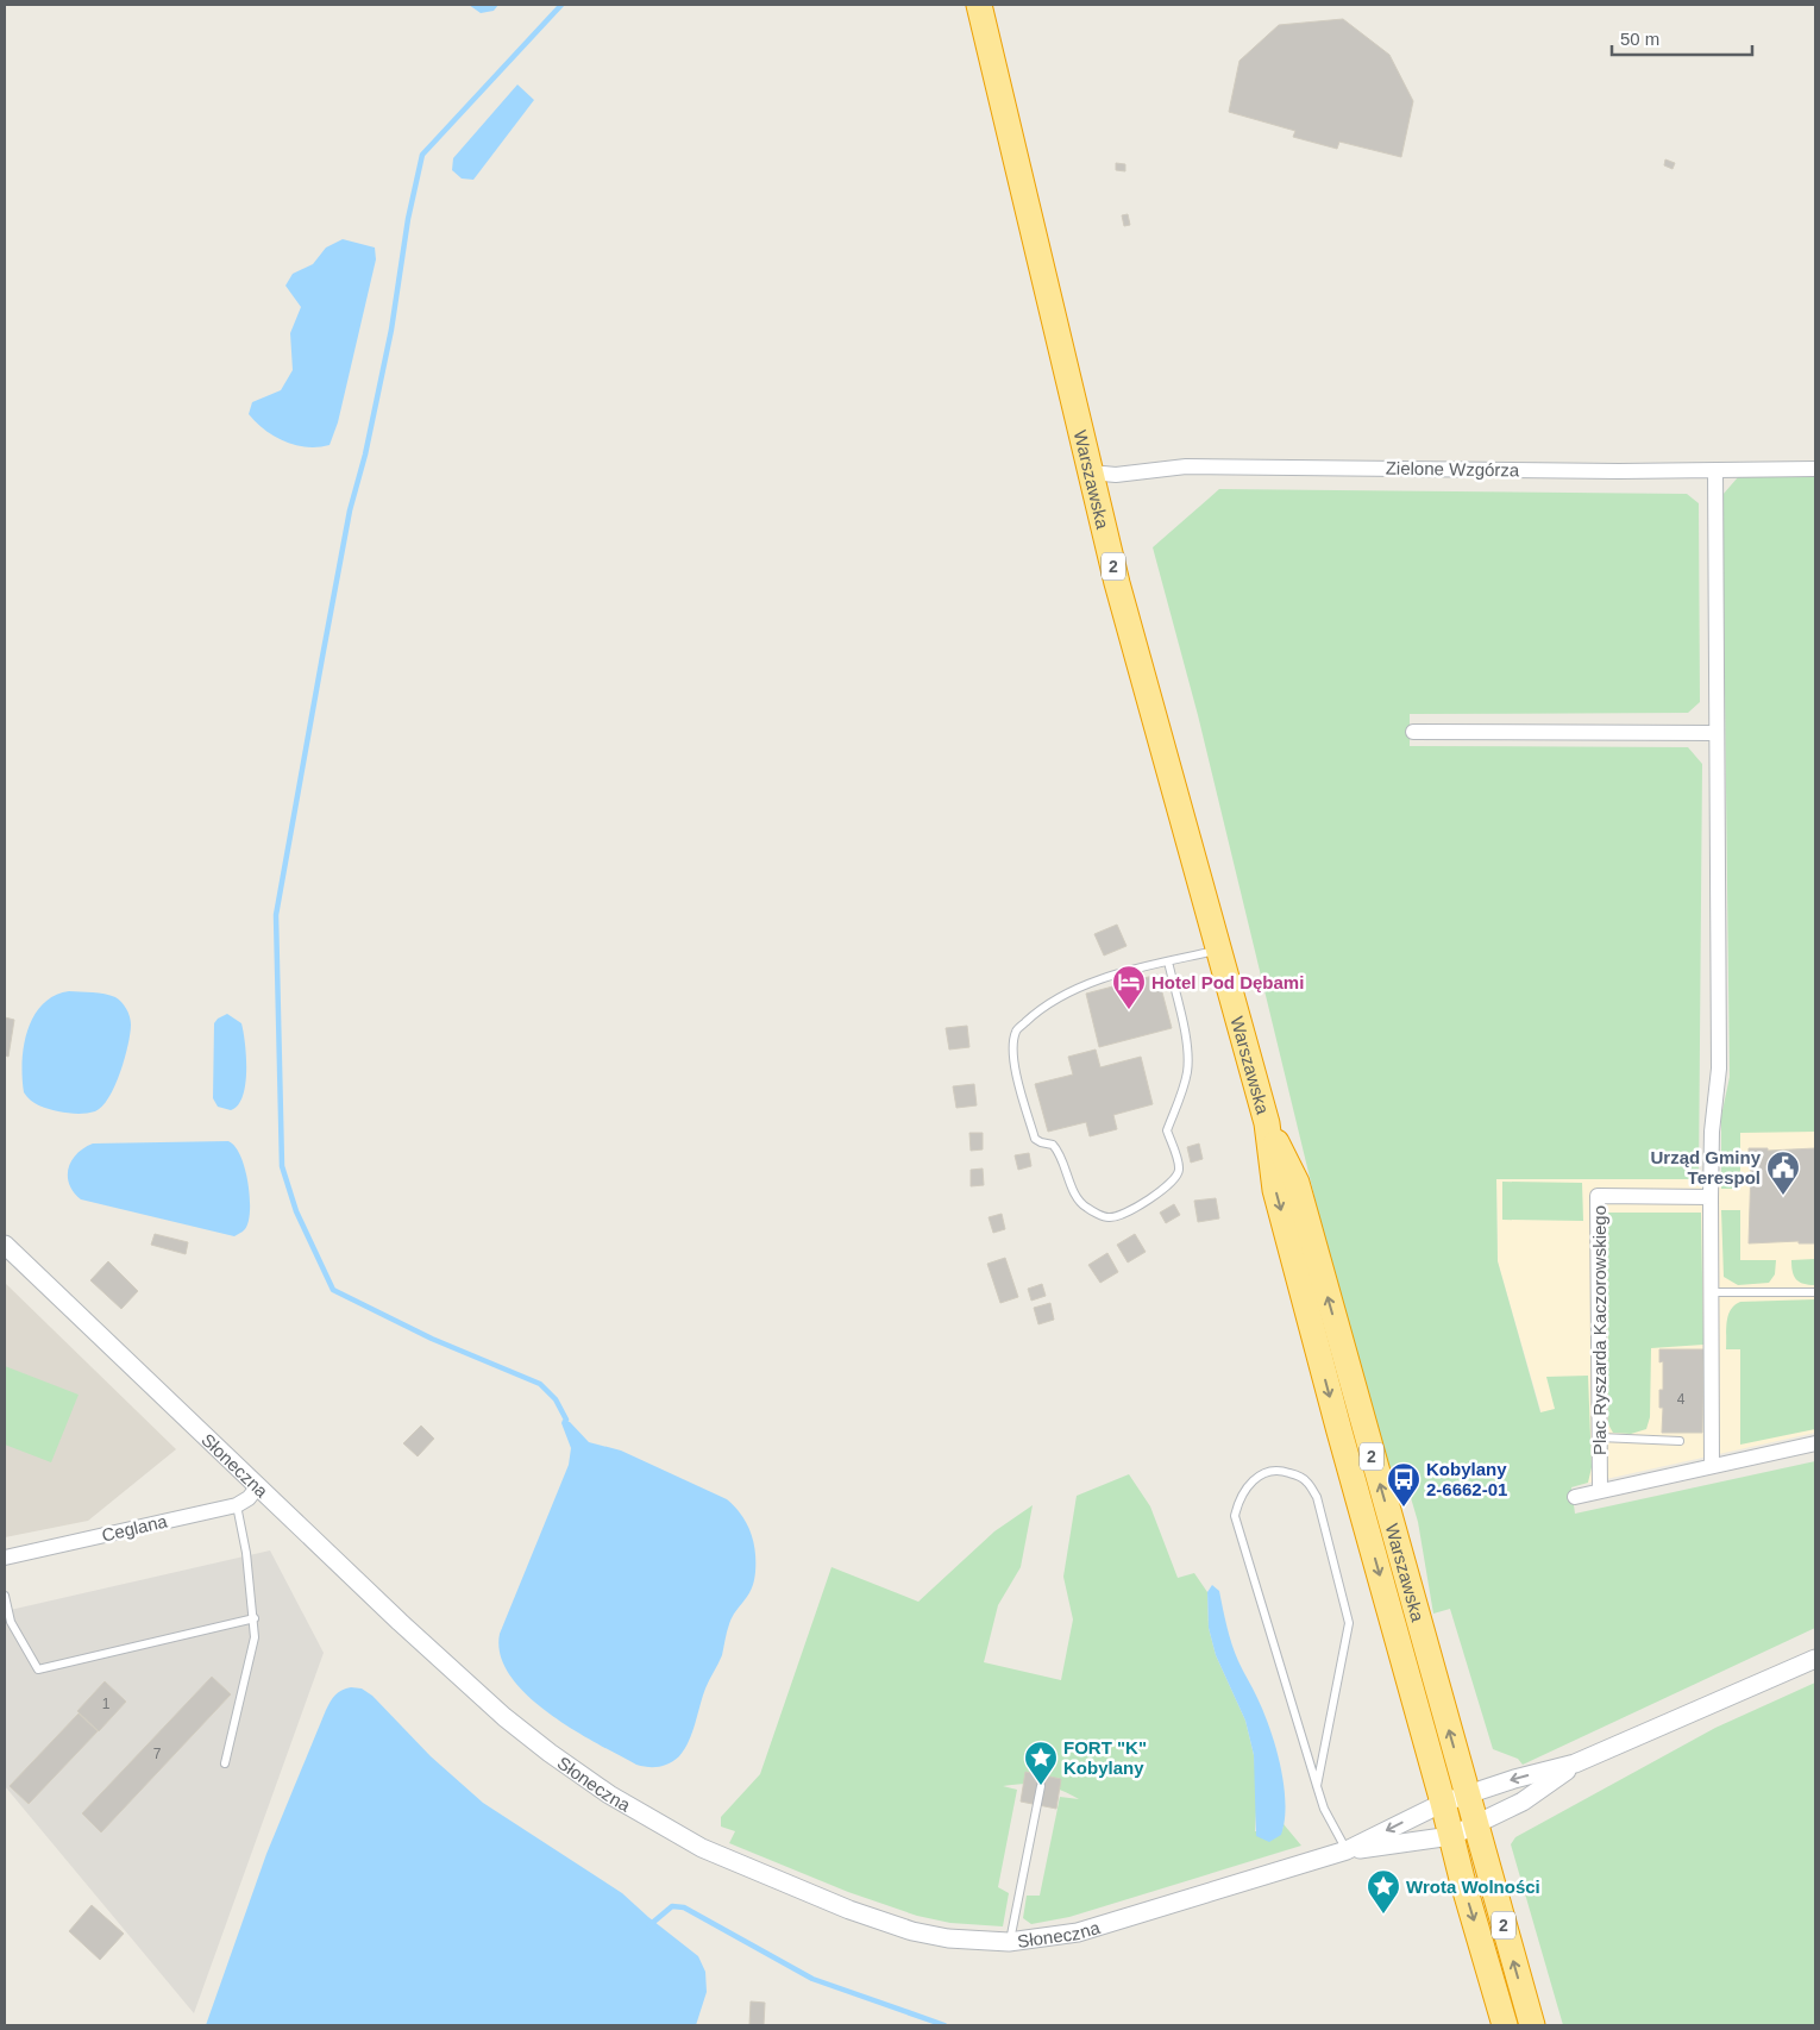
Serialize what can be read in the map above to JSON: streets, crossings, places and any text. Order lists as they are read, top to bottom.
{
  "streets": {
    "highway": ["Warszawska", "2"],
    "street": [
      "Zielone Wzgórza",
      "Plac Ryszarda Kaczorowskiego",
      "Słoneczna",
      "Ceglana"
    ]
  },
  "crossings": [
    ["Zielone Wzgórza", "Warszawska"],
    ["Warszawska", "Słoneczna"],
    ["Słoneczna", "Ceglana"]
  ],
  "places": {
    "hotel": ["Hotel Pod Dębami"],
    "public building": ["Urząd Gminy Terespol"],
    "bus stop": ["Kobylany 2-6662-01"],
    "place": ["FORT \"K\" Kobylany", "Wrota Wolności"]
  },
  "house_numbers": ["4", "1", "7"],
  "scale_bar": "50 m"
}
